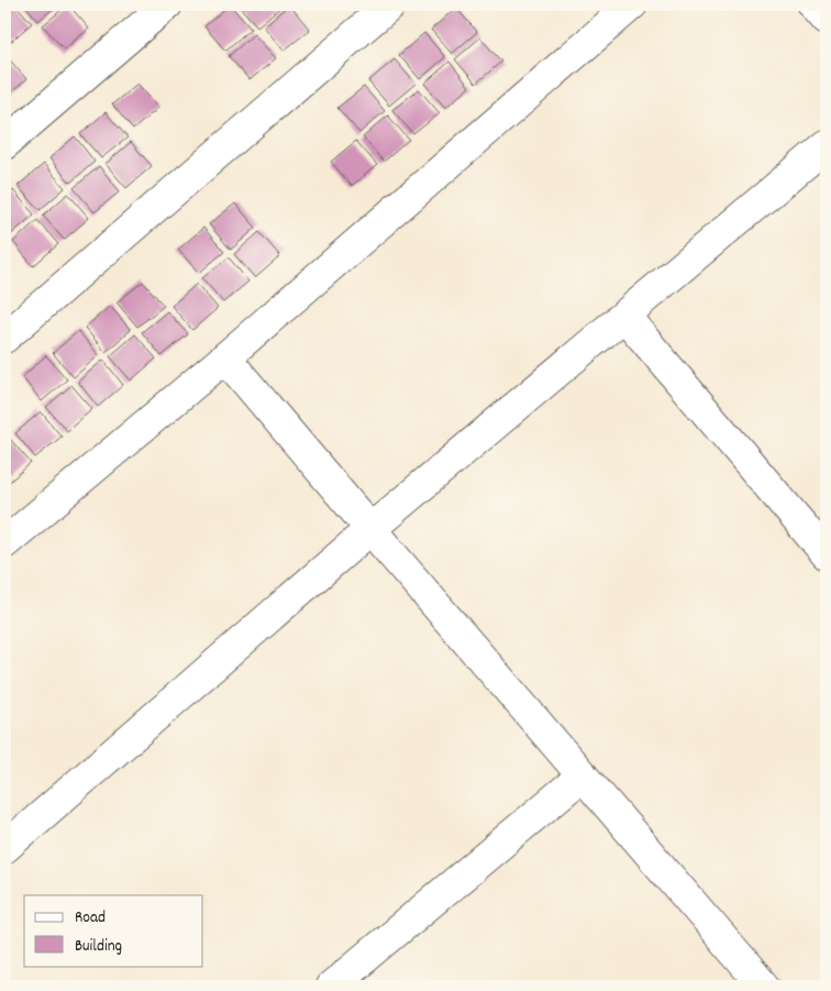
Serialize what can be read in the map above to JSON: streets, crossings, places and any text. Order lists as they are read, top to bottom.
{
  "legend": ["Road", "Building"]
}
